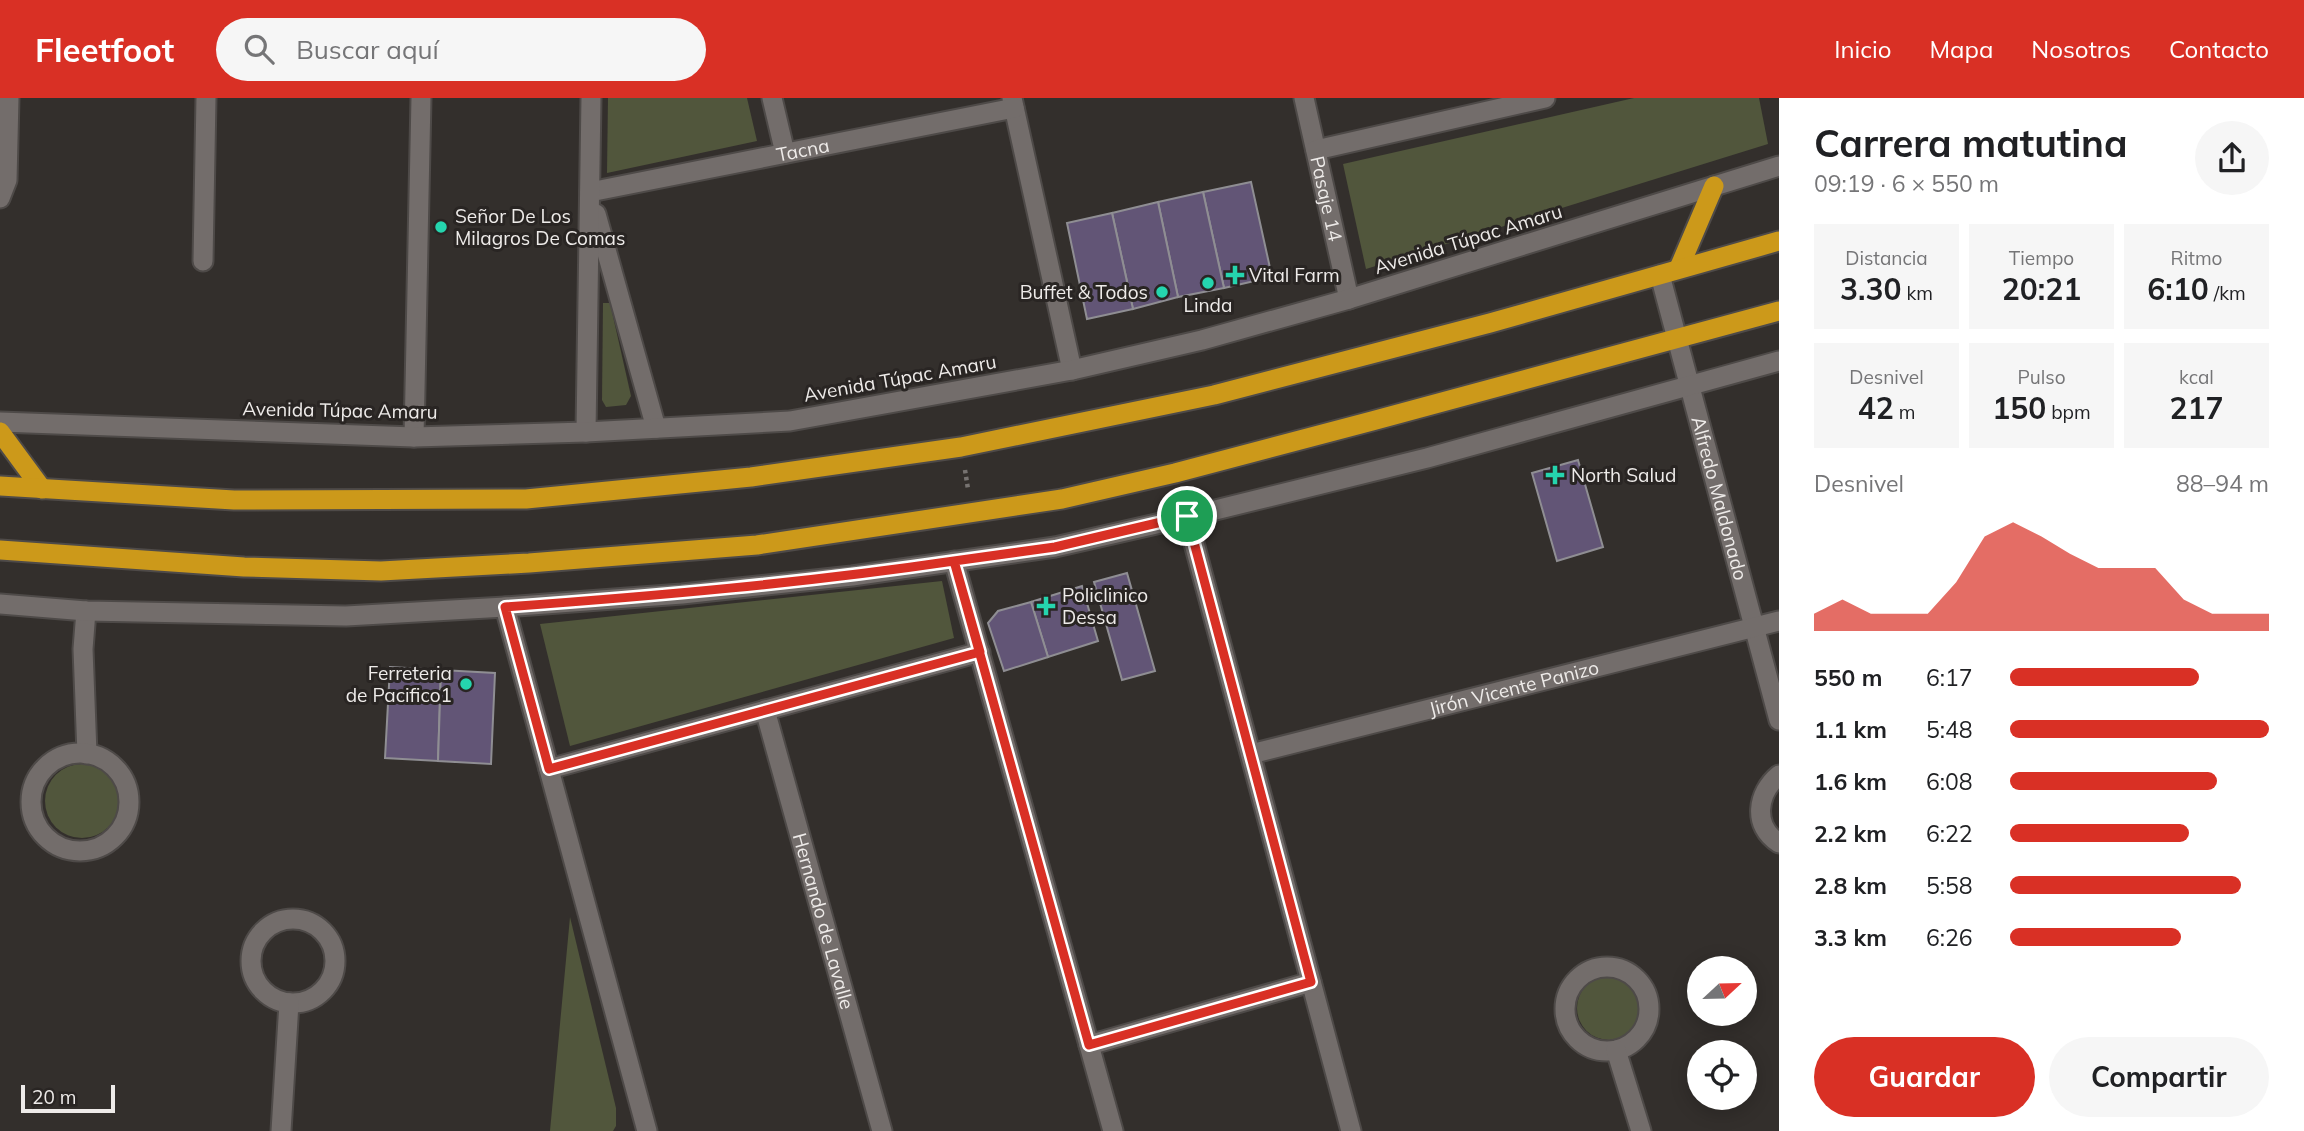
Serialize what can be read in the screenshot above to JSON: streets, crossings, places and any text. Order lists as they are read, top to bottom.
{
  "streets": {
    "street": [
      "Tacna",
      "Pasaje 14",
      "Avenida Túpac Amaru",
      "Alfredo Maldonado",
      "Jirón Vicente Panizo",
      "Hernando de Lavalle"
    ]
  },
  "crossings": [
    ["Pasaje 14", "Avenida Túpac Amaru"],
    ["Alfredo Maldonado", "Jirón Vicente Panizo"]
  ],
  "places": {
    "other": [
      "Señor De Los Milagros De Comas",
      "Linda",
      "Buffet & Todos",
      "Ferreteria de Pacifico1"
    ],
    "health": ["Vital Farm", "North Salud", "Policlinico Dessa"]
  },
  "scale_bar": "20 m",
  "north": "right",
  "page": {
    "header": "Fleetfoot",
    "search": "Buscar aquí",
    "nav": [
      "Inicio",
      "Mapa",
      "Nosotros",
      "Contacto"
    ],
    "heading": ["Carrera matutina", "09:19 · 6 × 550 m"],
    "stats": [
      ["Distancia", "3.30 km"],
      ["Tiempo", "20:21"],
      ["Ritmo", "6:10 /km"],
      ["Desnivel", "42 m"],
      ["Pulso", "150 bpm"],
      ["kcal", "217"]
    ],
    "chart": ["Desnivel", "88–94 m"],
    "list": [
      {
        "name": "550 m",
        "note": "6:17"
      },
      {
        "name": "1.1 km",
        "note": "5:48"
      },
      {
        "name": "1.6 km",
        "note": "6:08"
      },
      {
        "name": "2.2 km",
        "note": "6:22"
      },
      {
        "name": "2.8 km",
        "note": "5:58"
      },
      {
        "name": "3.3 km",
        "note": "6:26"
      }
    ],
    "buttons": ["Guardar", "Compartir"],
    "scale": "20 m"
  }
}
